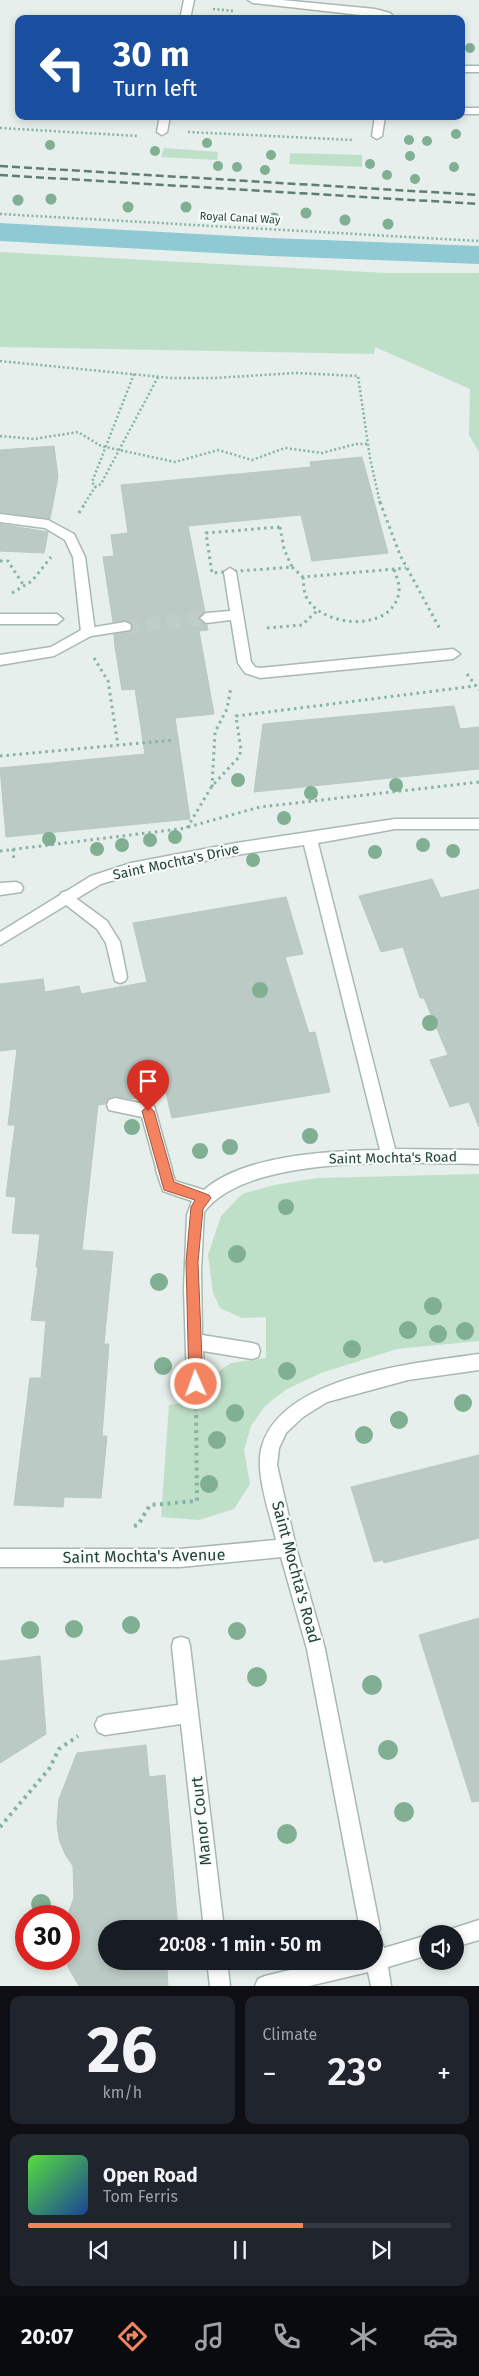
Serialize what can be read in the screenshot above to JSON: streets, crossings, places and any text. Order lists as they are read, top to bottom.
{
  "streets": {
    "street": [
      "Saint Mochta's Drive",
      "Saint Mochta's Road",
      "Saint Mochta's Avenue",
      "Manor Court"
    ],
    "path": ["Royal Canal Way"]
  },
  "crossings": [
    ["Saint Mochta's Road", "Saint Mochta's Avenue"]
  ],
  "page": {
    "turn": ["30 m", "Turn left"],
    "limit": "30",
    "trip": "20:08 · 1 min · 50 m",
    "tile": [
      ["26", "km/h"],
      "Climate"
    ],
    "heat": ["−", "23°", "+"],
    "song": ["Open Road", "Tom Ferris"],
    "tabs": "20:07"
  }
}
